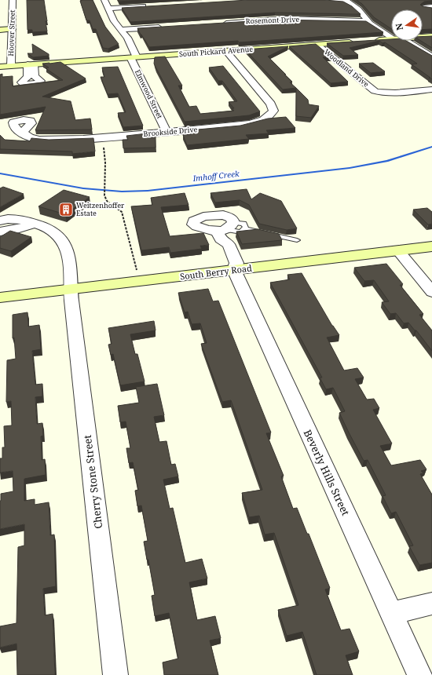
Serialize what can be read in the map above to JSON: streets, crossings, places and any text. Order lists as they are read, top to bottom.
{
  "streets": {
    "street": [
      "Rosemont Drive",
      "Hoover Street",
      "South Pickard Avenue",
      "Woodland Drive",
      "Elmwood Street",
      "Brookside Drive",
      "South Berry Road",
      "Beverly Hills Street",
      "Cherry Stone Street"
    ]
  },
  "crossings": [
    ["Hoover Street", "South Pickard Avenue"],
    ["South Pickard Avenue", "Woodland Drive"],
    ["South Pickard Avenue", "Elmwood Street"],
    ["South Pickard Avenue", "Brookside Drive"],
    ["Elmwood Street", "Brookside Drive"],
    ["South Berry Road", "Beverly Hills Street"],
    ["South Berry Road", "Cherry Stone Street"]
  ],
  "water": ["Imhoff Creek"],
  "places": {
    "building": ["Weitzenhoffer Estate"]
  },
  "north": "left"
}
